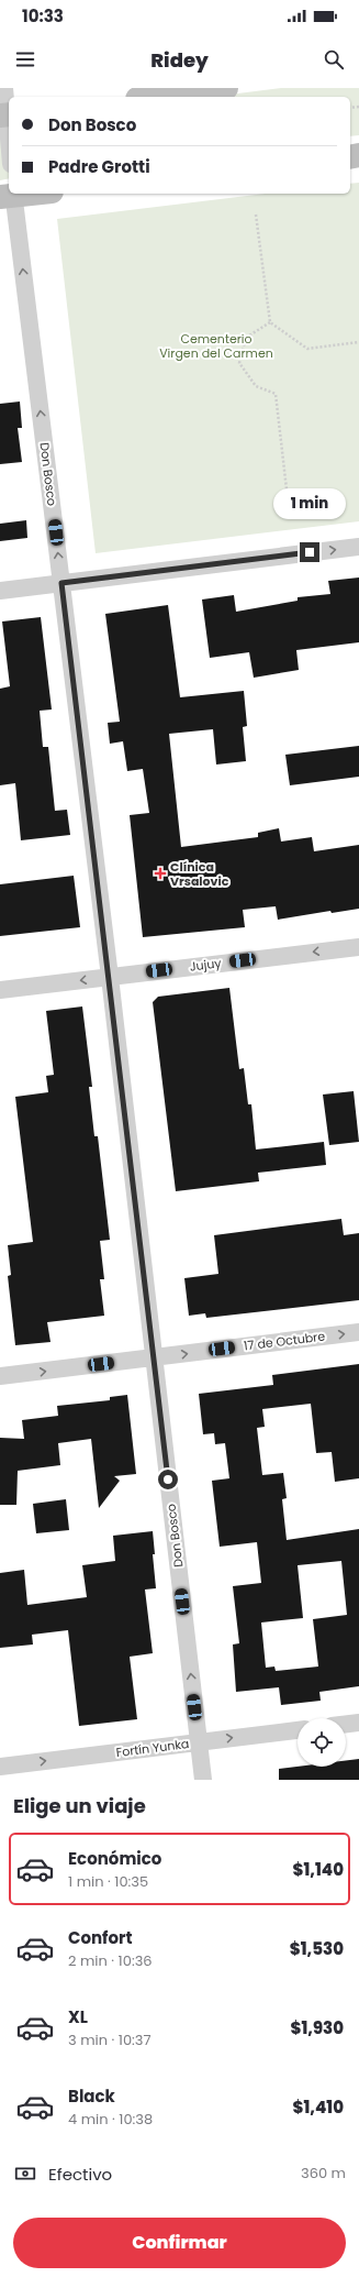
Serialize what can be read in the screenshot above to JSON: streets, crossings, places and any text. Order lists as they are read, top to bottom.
{
  "streets": {
    "street": [
      "Don Bosco",
      "Jujuy",
      "17 de Octubre",
      "Fortín Yunka"
    ]
  },
  "crossings": [
    ["Don Bosco", "Jujuy"],
    ["Don Bosco", "17 de Octubre"],
    ["Don Bosco", "Fortín Yunka"]
  ],
  "one_way": [
    "Don Bosco",
    "Jujuy",
    "17 de Octubre",
    "Fortín Yunka"
  ],
  "parks": ["Cementerio Virgen del Carmen"],
  "places": {
    "health": ["Clínica Vrsalovic"]
  },
  "page": {
    "status": "10:33",
    "header": "Ridey",
    "banner": ["Don Bosco", "Padre Grotti"],
    "bubble": "1 min",
    "heading": "Elige un viaje",
    "list": [
      {
        "name": "Económico",
        "note": "1 min · 10:35",
        "value": "$1,140"
      },
      {
        "name": "Confort",
        "note": "2 min · 10:36",
        "value": "$1,530"
      },
      {
        "name": "XL",
        "note": "3 min · 10:37",
        "value": "$1,930"
      },
      {
        "name": "Black",
        "note": "4 min · 10:38",
        "value": "$1,410"
      }
    ],
    "pay": ["Efectivo", "360 m"],
    "buttons": "Confirmar"
  }
}
